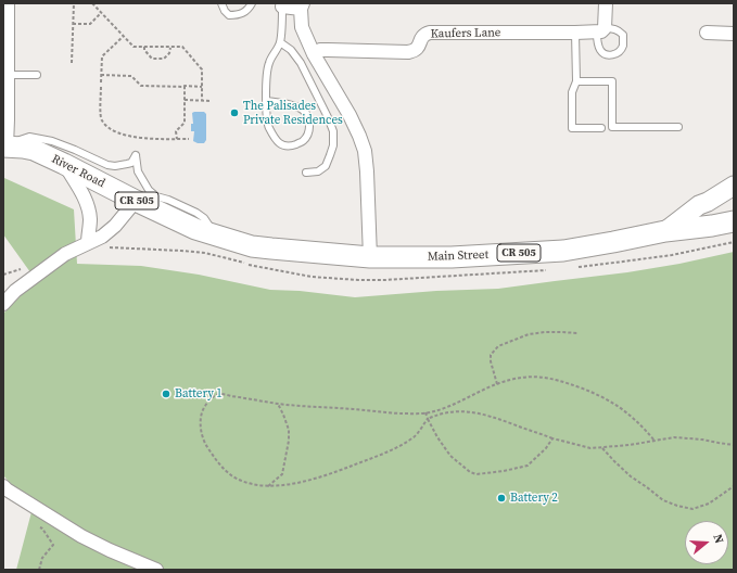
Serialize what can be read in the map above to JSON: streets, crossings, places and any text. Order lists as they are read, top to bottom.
{
  "streets": {
    "main road": ["River Road", "CR 505", "Main Street"],
    "street": ["Kaufers Lane"]
  },
  "crossings": [
    ["River Road", "Main Street"],
    ["CR 505", "Main Street"]
  ],
  "places": ["The Palisades Private Residences", "Battery 1", "Battery 2"],
  "north": "right"
}
